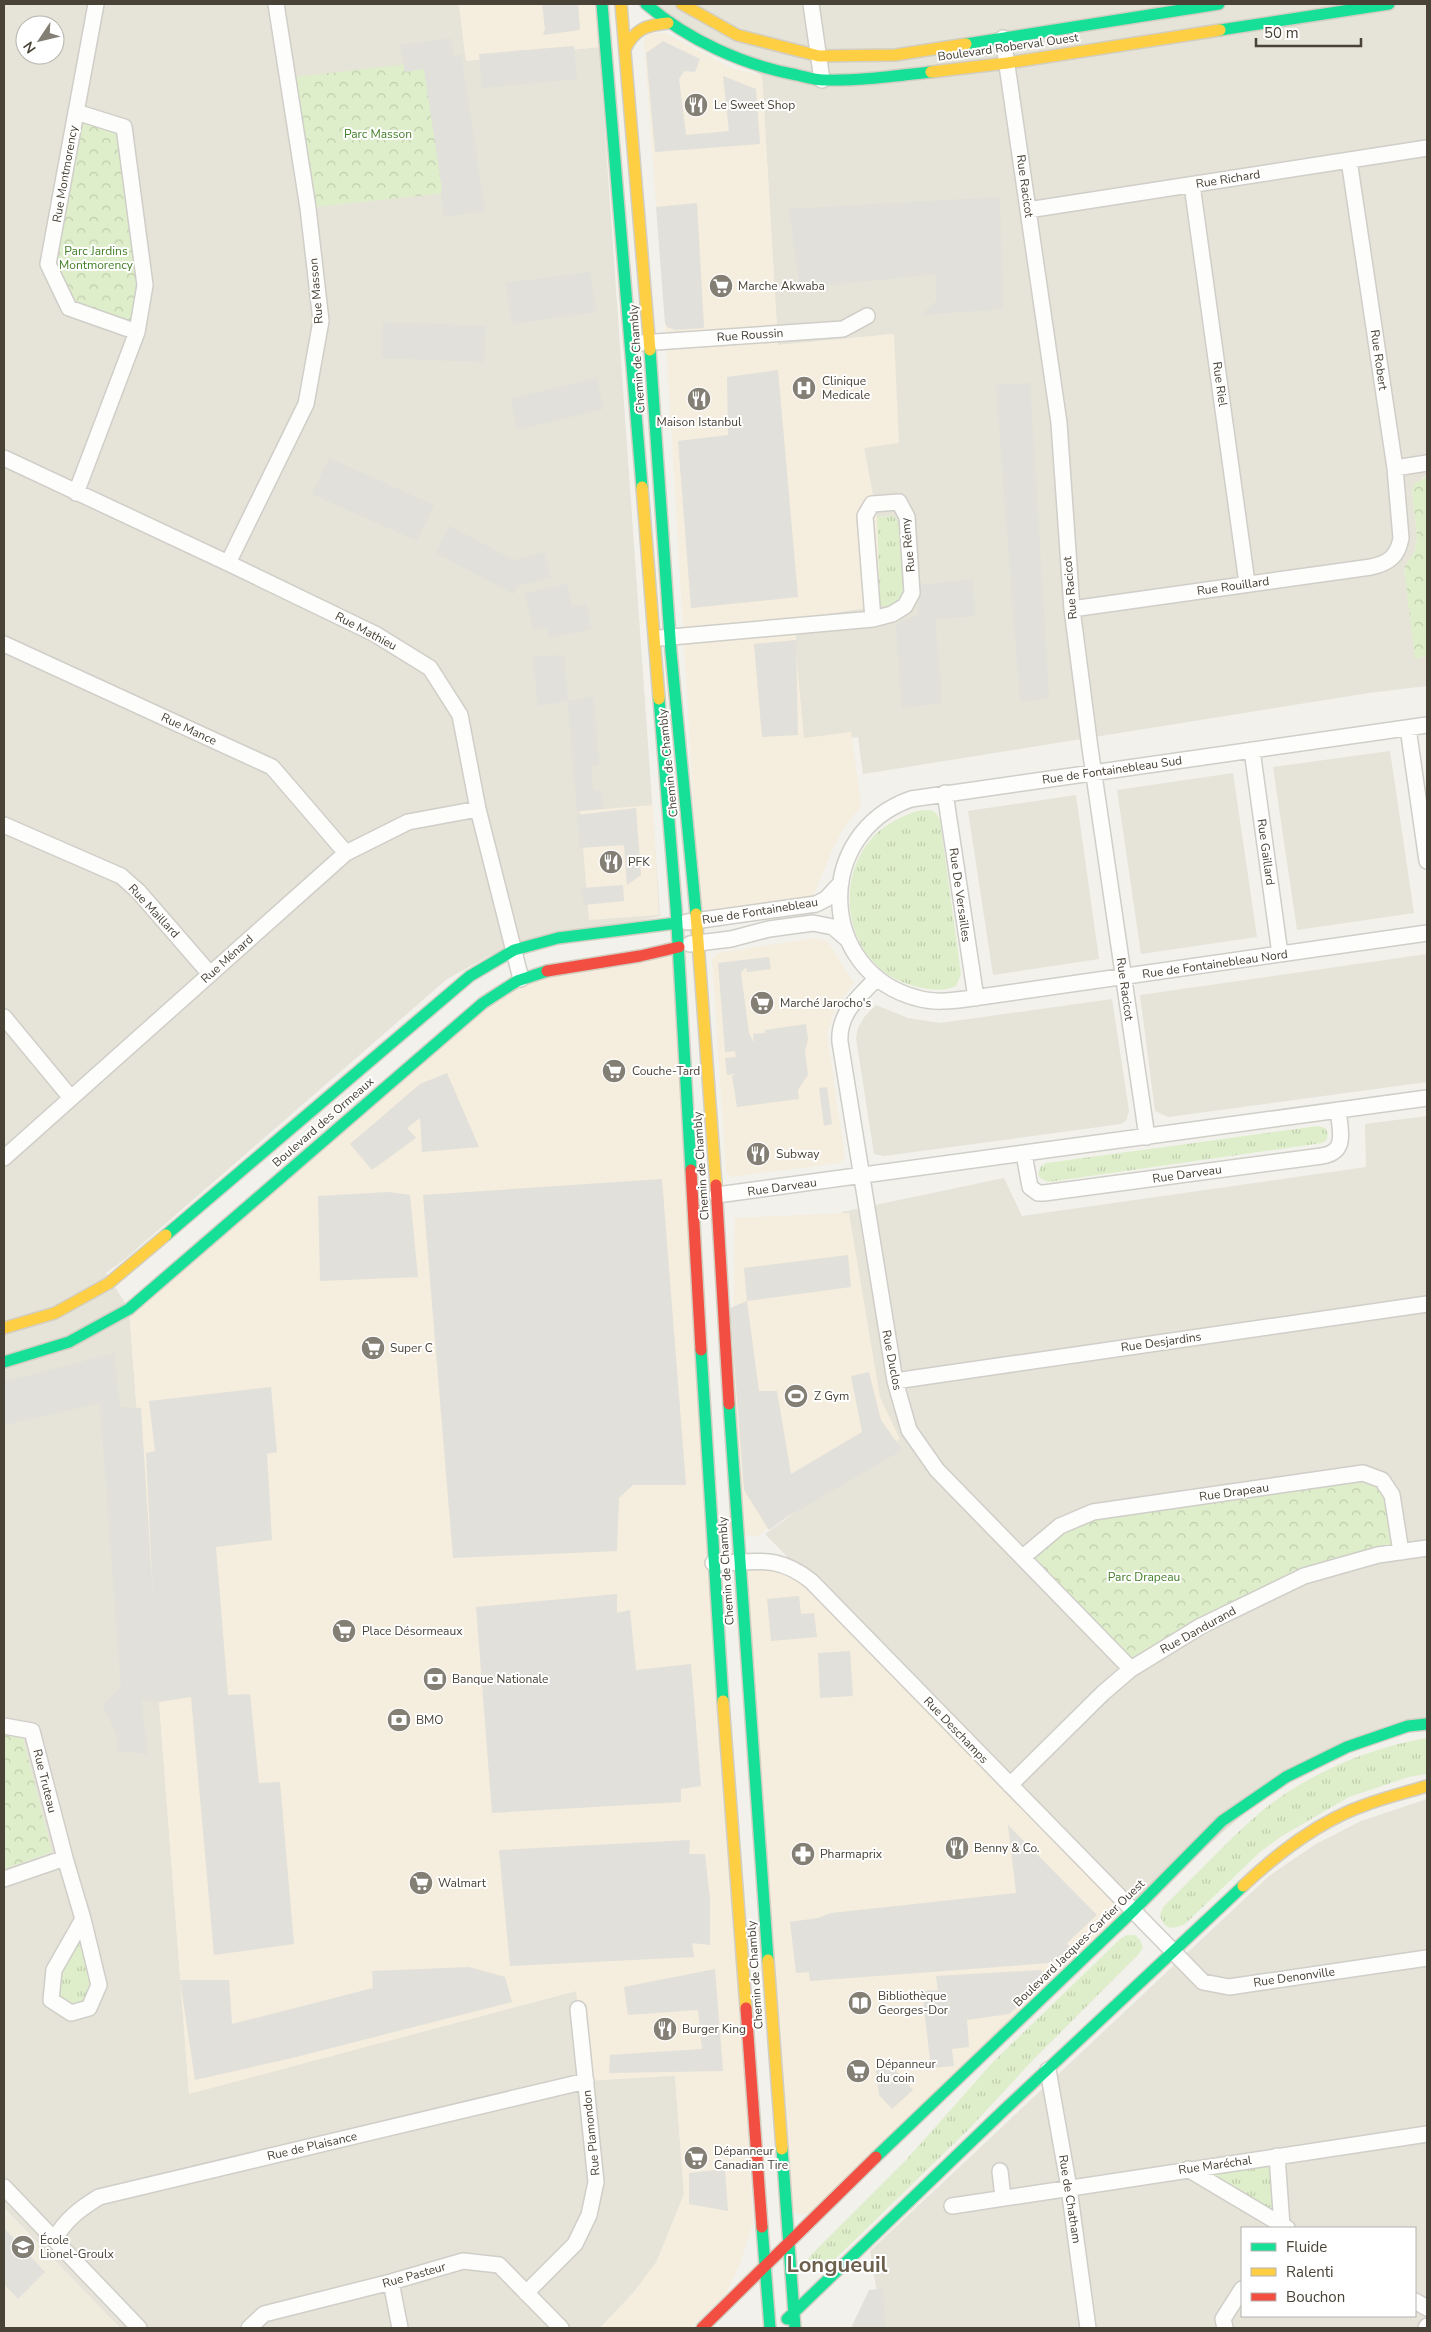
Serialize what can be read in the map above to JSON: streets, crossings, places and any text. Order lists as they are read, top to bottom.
{
  "streets": {
    "main road": [
      "Boulevard Roberval Ouest",
      "Chemin de Chambly",
      "Boulevard des Ormeaux",
      "Boulevard Jacques-Cartier Ouest"
    ],
    "street": [
      "Rue Montmorency",
      "Rue Richard",
      "Rue Racicot",
      "Rue Masson",
      "Rue Roussin",
      "Rue Robert",
      "Rue Riel",
      "Rue Rémy",
      "Rue Rouillard",
      "Rue Mathieu",
      "Rue Mance",
      "Rue de Fontainebleau Sud",
      "Rue Gaillard",
      "Rue De Versailles",
      "Rue Maillard",
      "Rue de Fontainebleau",
      "Rue Ménard",
      "Rue de Fontainebleau Nord",
      "Rue Darveau",
      "Rue Desjardins",
      "Rue Duclos",
      "Rue Drapeau",
      "Rue Dandurand",
      "Rue Deschamps",
      "Rue Truteau",
      "Rue Denonville",
      "Rue Plamondon",
      "Rue de Plaisance",
      "Rue Maréchal",
      "Rue de Chatham",
      "Rue Pasteur"
    ]
  },
  "crossings": [
    ["Boulevard Roberval Ouest", "Rue Racicot"],
    ["Rue Montmorency", "Rue Mathieu"],
    ["Rue Richard", "Rue Racicot"],
    ["Rue Richard", "Rue Robert"],
    ["Rue Richard", "Rue Riel"],
    ["Rue Racicot", "Rue Rouillard"],
    ["Rue Racicot", "Rue de Fontainebleau Sud"],
    ["Rue Racicot", "Rue de Fontainebleau Nord"],
    ["Rue Racicot", "Rue Darveau"],
    ["Rue Masson", "Rue Mathieu"],
    ["Rue Roussin", "Chemin de Chambly"],
    ["Chemin de Chambly", "Rue Rémy"],
    ["Chemin de Chambly", "Rue de Fontainebleau"],
    ["Chemin de Chambly", "Boulevard des Ormeaux"],
    ["Chemin de Chambly", "Rue Darveau"],
    ["Chemin de Chambly", "Rue Deschamps"],
    ["Chemin de Chambly", "Boulevard Jacques-Cartier Ouest"],
    ["Rue Robert", "Rue Rouillard"],
    ["Rue Riel", "Rue Rouillard"],
    ["Rue Mathieu", "Rue Ménard"],
    ["Rue Mathieu", "Boulevard des Ormeaux"],
    ["Rue Mance", "Rue Ménard"],
    ["Rue de Fontainebleau Sud", "Rue Gaillard"],
    ["Rue de Fontainebleau Sud", "Rue De Versailles"],
    ["Rue de Fontainebleau Sud", "Rue de Fontainebleau"],
    ["Rue Gaillard", "Rue de Fontainebleau Nord"],
    ["Rue De Versailles", "Rue de Fontainebleau Nord"],
    ["Rue Maillard", "Rue Ménard"],
    ["Rue de Fontainebleau", "Rue de Fontainebleau Nord"],
    ["Rue de Fontainebleau", "Boulevard des Ormeaux"],
    ["Rue de Fontainebleau Nord", "Rue Duclos"],
    ["Rue Darveau", "Rue Duclos"],
    ["Rue Desjardins", "Rue Duclos"],
    ["Rue Duclos", "Rue Drapeau"],
    ["Rue Duclos", "Rue Dandurand"],
    ["Rue Drapeau", "Rue Dandurand"],
    ["Rue Dandurand", "Rue Deschamps"],
    ["Rue Deschamps", "Boulevard Jacques-Cartier Ouest"],
    ["Rue Deschamps", "Rue Denonville"],
    ["Rue Plamondon", "Rue de Plaisance"],
    ["Rue Plamondon", "Rue Pasteur"],
    ["Rue Maréchal", "Rue de Chatham"]
  ],
  "districts": ["Longueuil"],
  "parks": ["Parc Masson", "Parc Jardins Montmorency", "Parc Drapeau"],
  "places": {
    "restaurant": [
      "Le Sweet Shop",
      "Maison Istanbul",
      "PFK",
      "Subway",
      "Benny & Co.",
      "Burger King"
    ],
    "supermarket": [
      "Marche Akwaba",
      "Marché Jarocho's",
      "Couche-Tard",
      "Super C",
      "Place Désormeaux",
      "Walmart",
      "Dépanneur du coin",
      "Dépanneur Canadian Tire"
    ],
    "hospital": ["Clinique Medicale"],
    "sports": ["Z Gym"],
    "bank": ["Banque Nationale", "BMO"],
    "pharmacy": ["Pharmaprix"],
    "library": ["Bibliothèque Georges-Dor"],
    "school or university": ["École Lionel-Groulx"]
  },
  "legend": ["Fluide", "Ralenti", "Bouchon"],
  "scale_bar": "50 m",
  "north": "bottom left"
}
